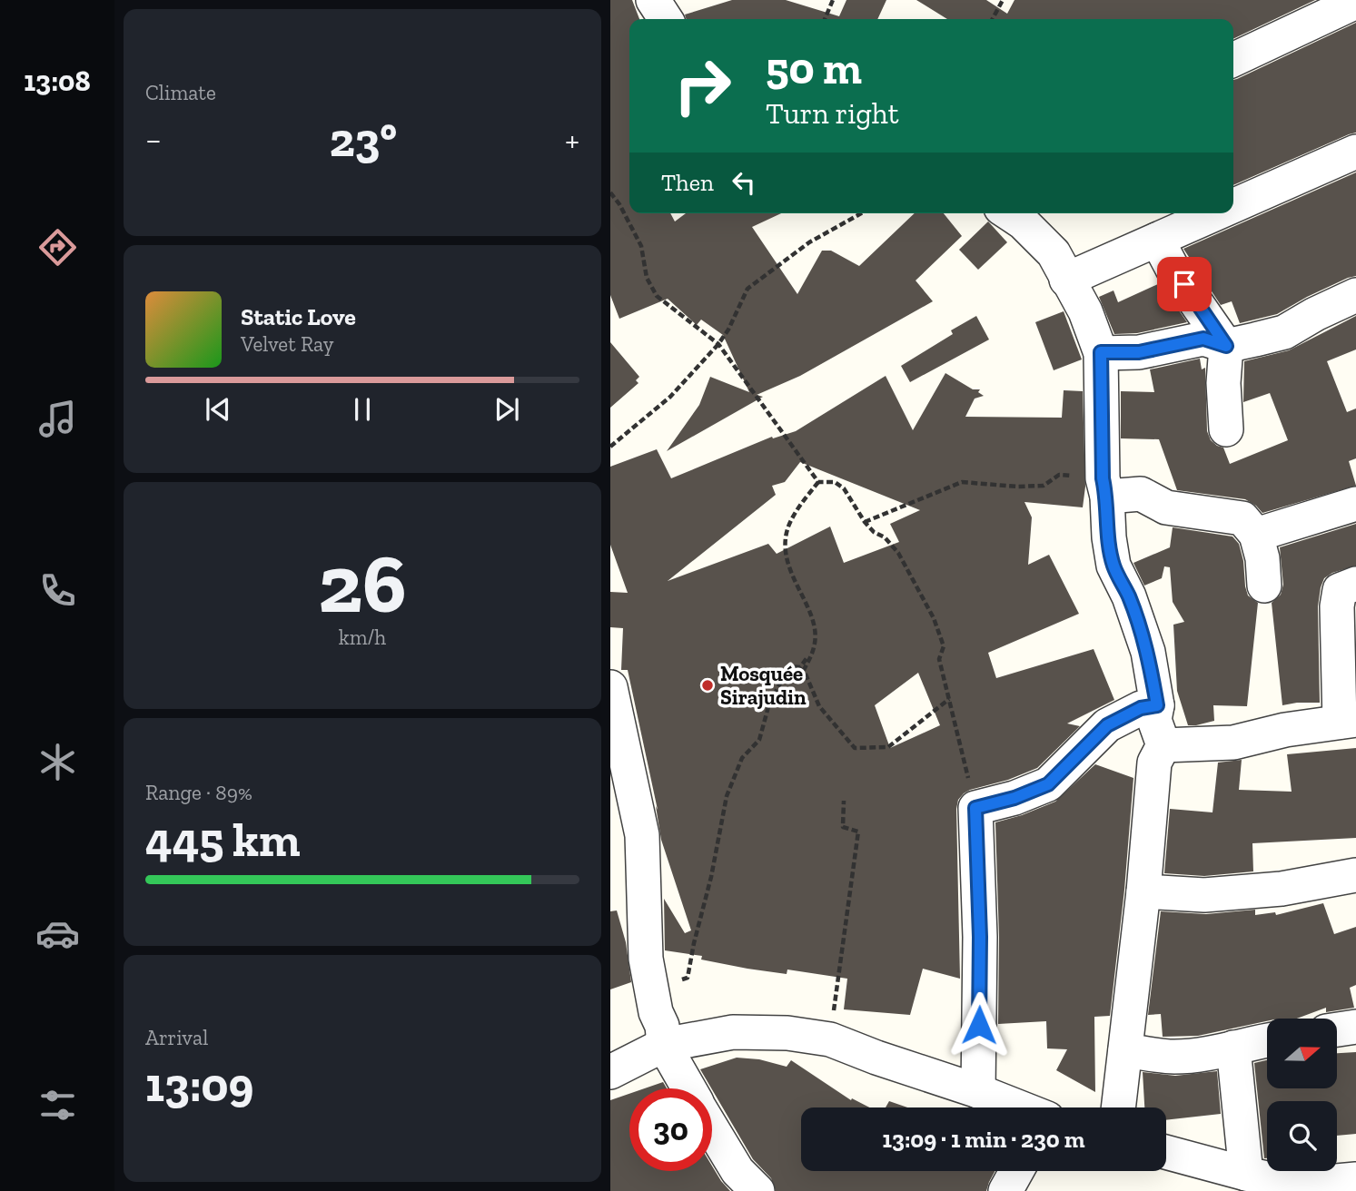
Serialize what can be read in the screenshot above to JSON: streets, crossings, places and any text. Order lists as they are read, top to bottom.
{
  "places": ["Mosquée Sirajudin"],
  "north": "right",
  "page": {
    "tabs": "13:08",
    "tile": [
      "Climate",
      ["26", "km/h"],
      ["Range · 89%", "445 km"],
      ["Arrival", "13:09"]
    ],
    "turn": ["50 m", "Turn right"],
    "heat": ["−", "23°", "+"],
    "then": "Then",
    "song": ["Static Love", "Velvet Ray"],
    "limit": "30",
    "trip": "13:09 · 1 min · 230 m"
  }
}
